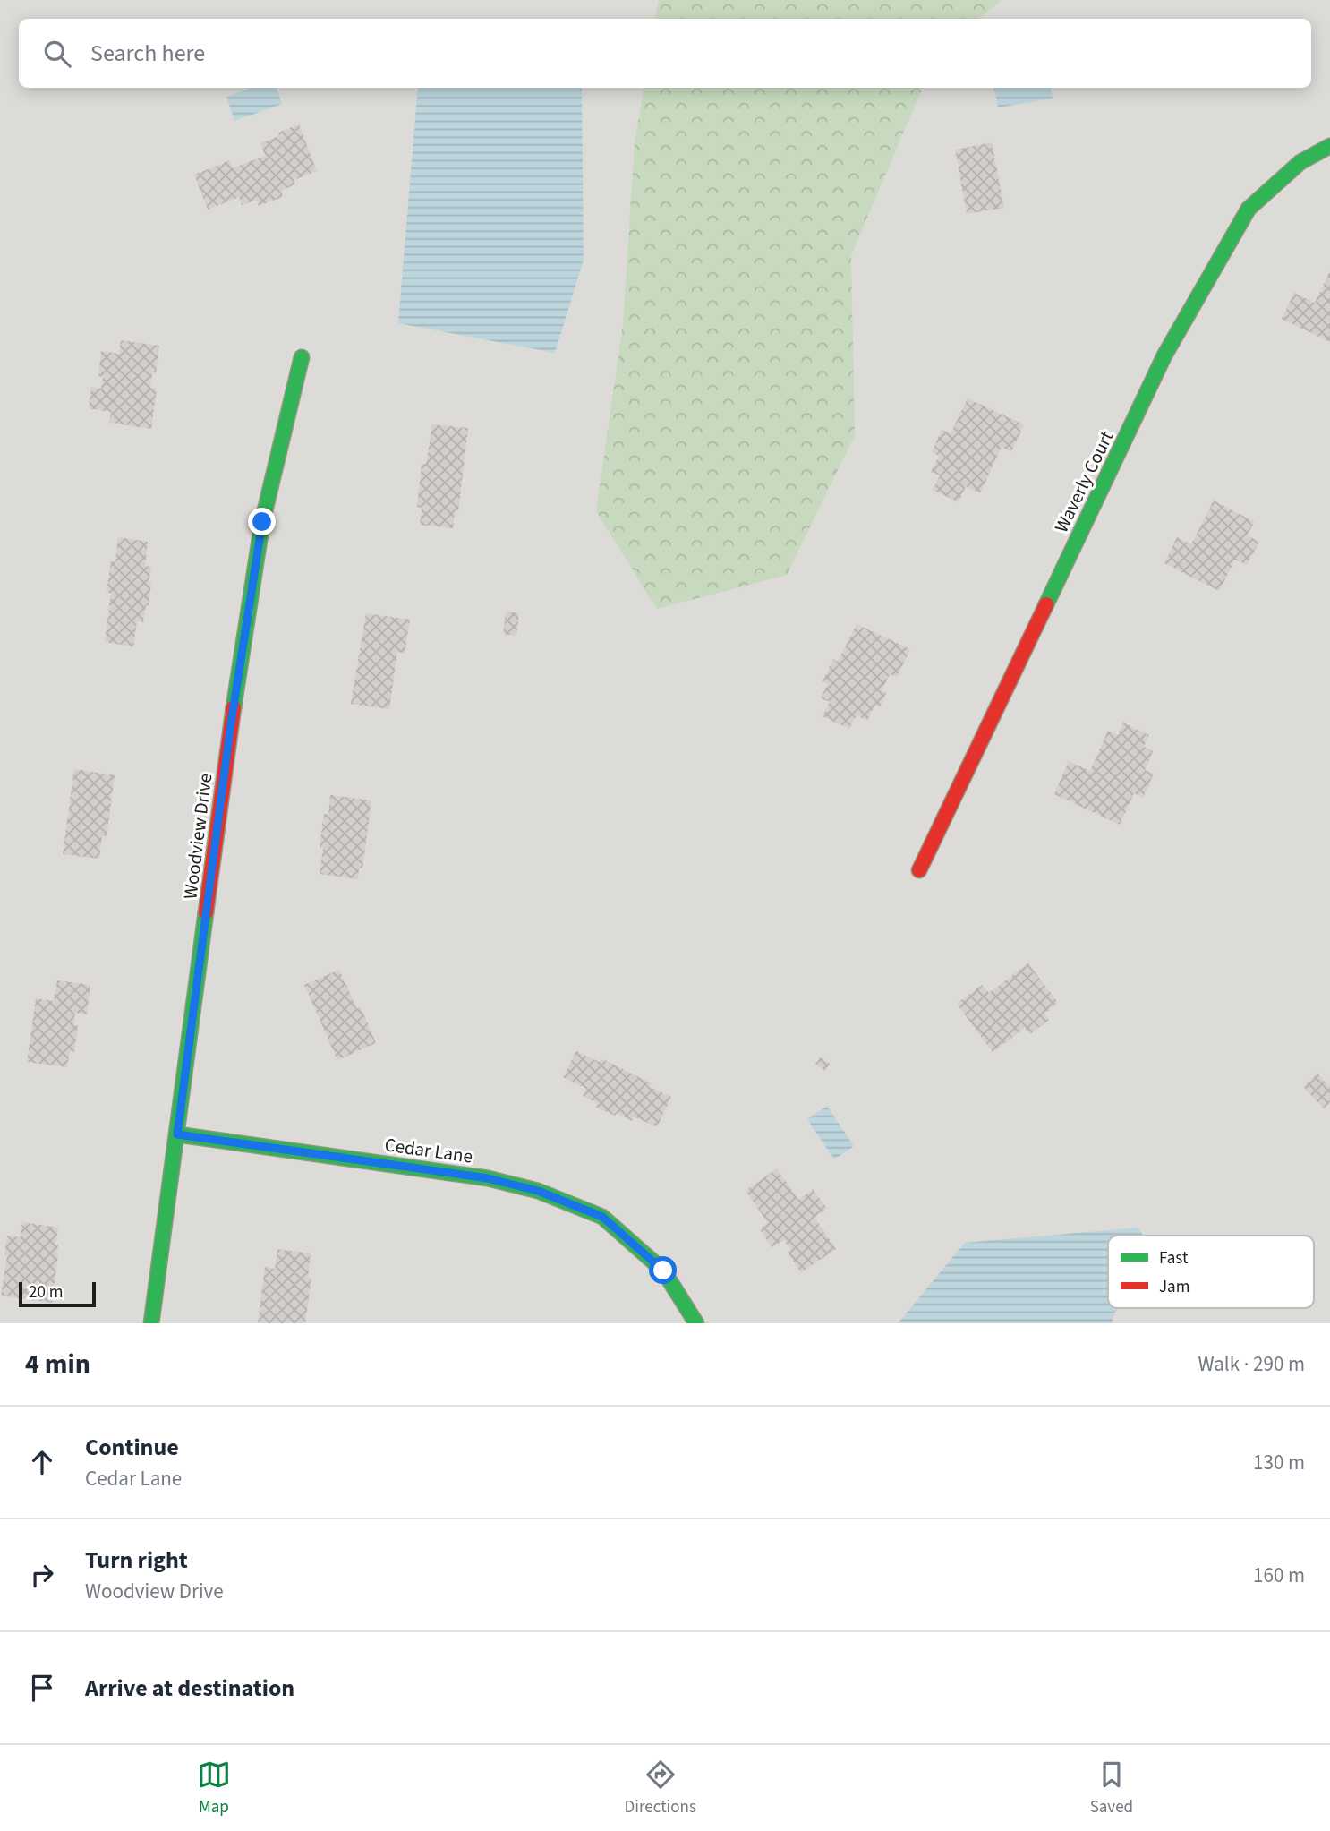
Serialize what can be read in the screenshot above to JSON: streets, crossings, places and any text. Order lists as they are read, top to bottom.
{
  "streets": {
    "street": ["Waverly Court", "Woodview Drive", "Cedar Lane"]
  },
  "crossings": [
    ["Woodview Drive", "Cedar Lane"]
  ],
  "legend": ["Fast", "Jam"],
  "scale_bar": "20 m",
  "page": {
    "search": "Search here",
    "scale": "20 m",
    "heading": ["4 min", "Walk · 290 m"],
    "list": [
      ["Continue", "Cedar Lane", "130 m"],
      ["Turn right", "Woodview Drive", "160 m"],
      "Arrive at destination"
    ],
    "nav": ["Map", "Directions", "Saved"]
  }
}
